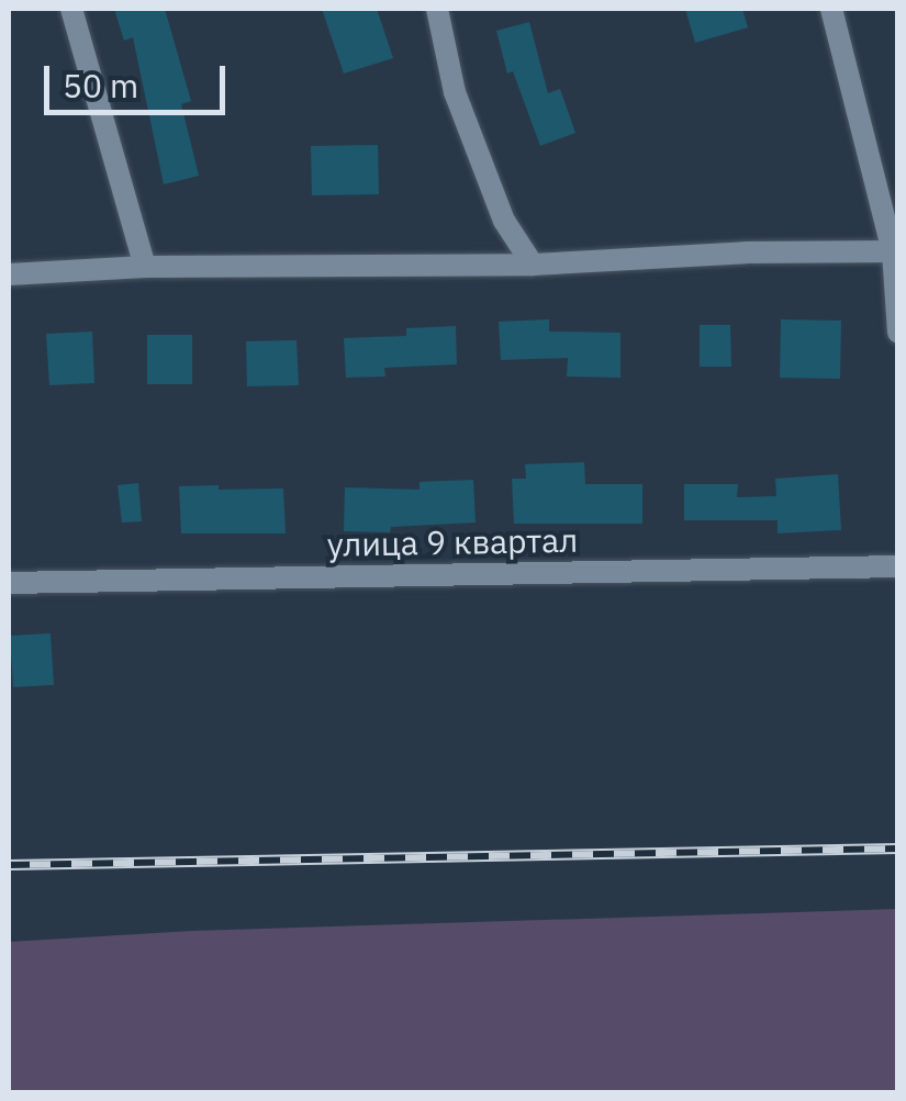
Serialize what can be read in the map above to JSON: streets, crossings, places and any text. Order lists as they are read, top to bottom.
{
  "streets": {
    "street": ["улица 9 квартал"]
  },
  "scale_bar": "50 m"
}
